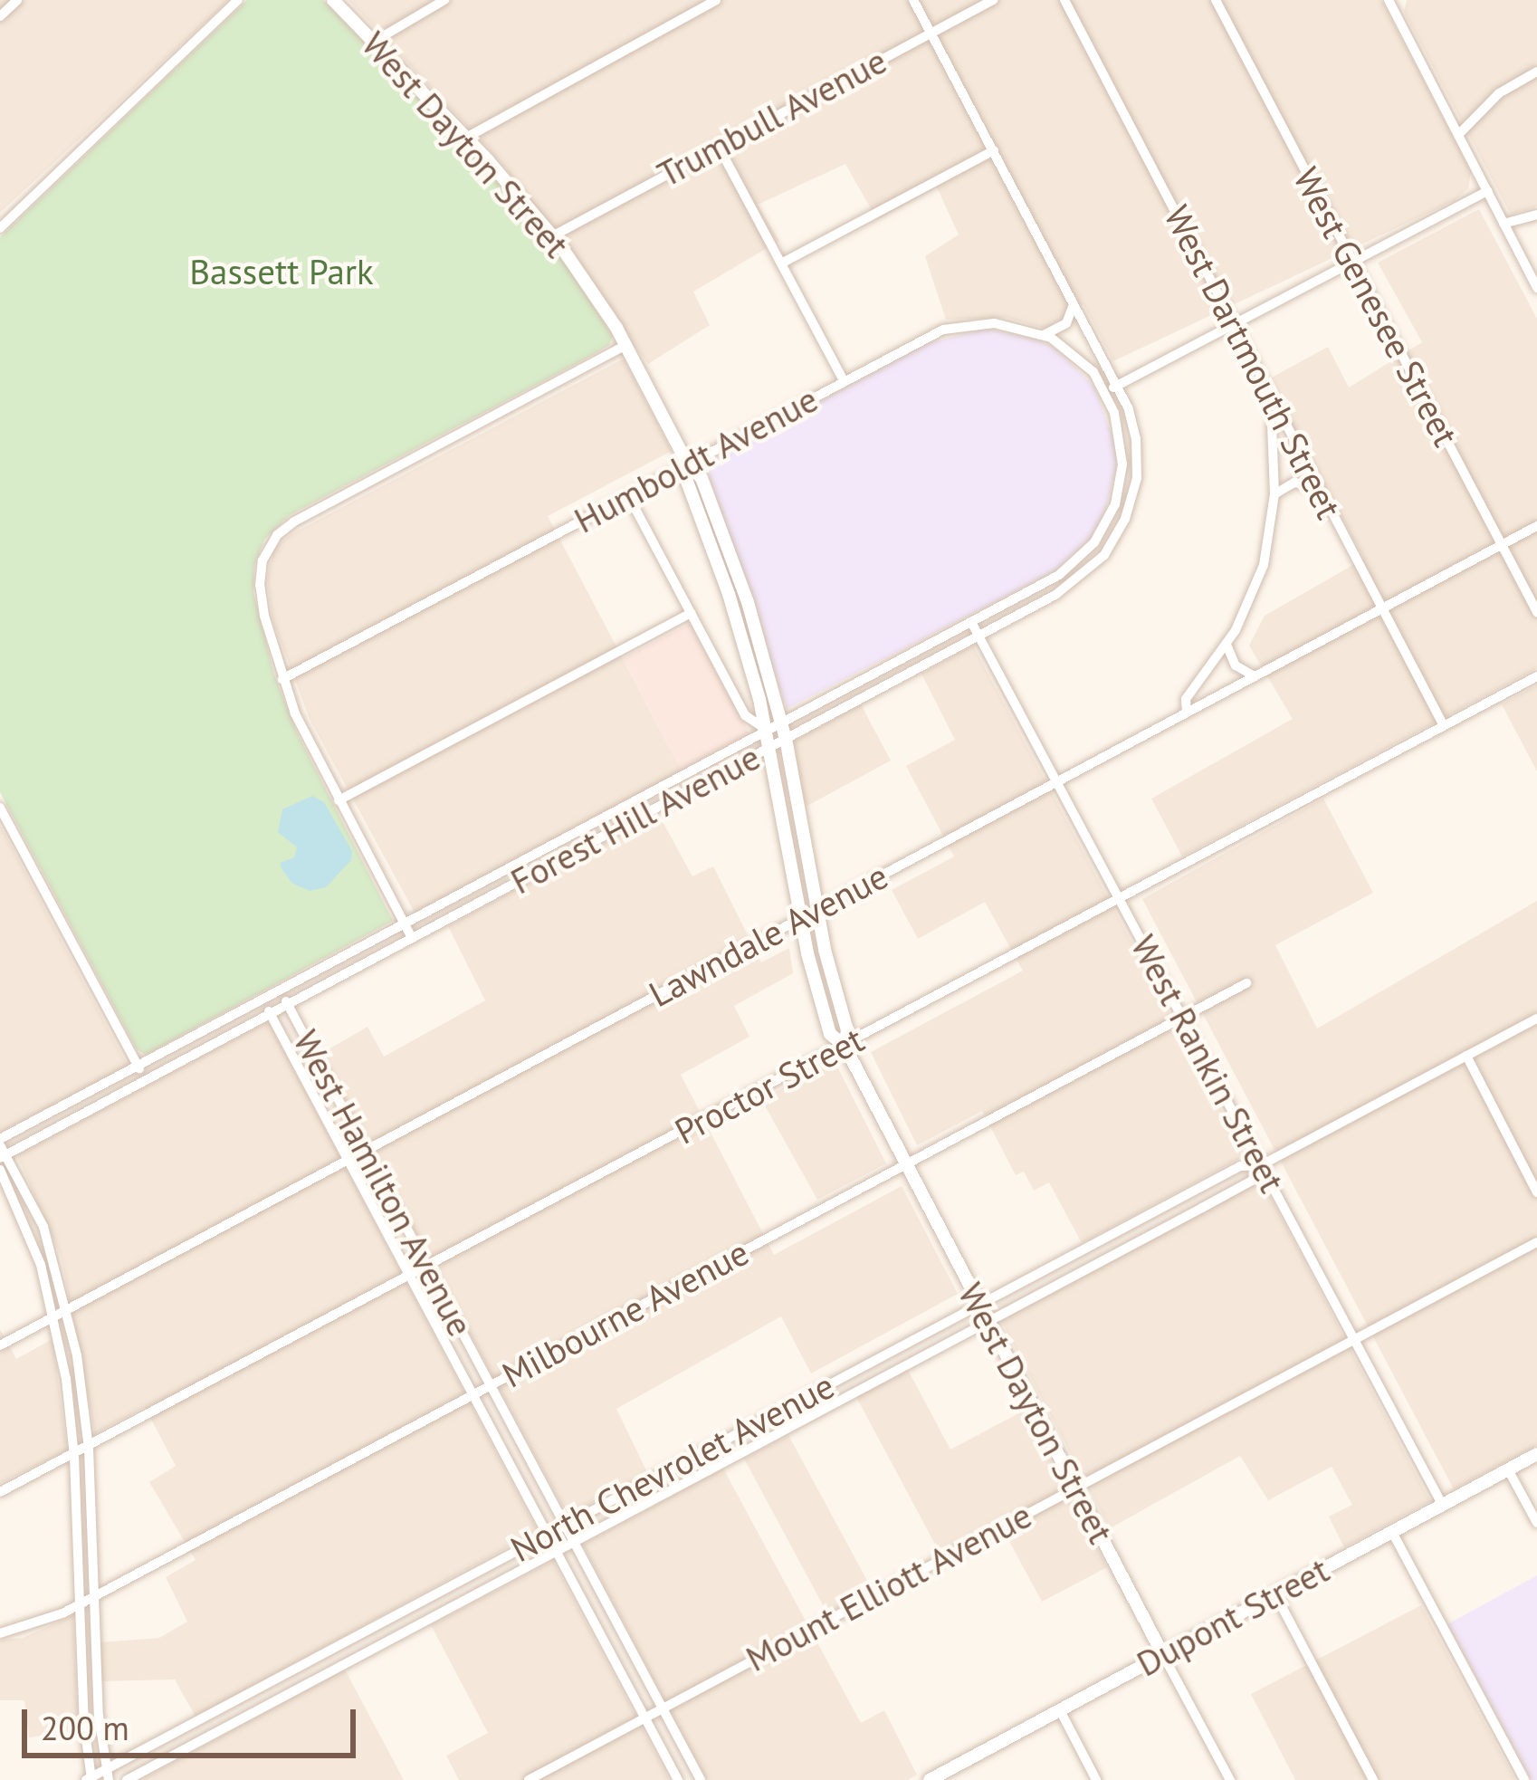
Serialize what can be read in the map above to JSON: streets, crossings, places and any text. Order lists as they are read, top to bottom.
{
  "streets": {
    "street": [
      "Trumbull Avenue",
      "West Dayton Street",
      "West Genesee Street",
      "West Dartmouth Street",
      "Humboldt Avenue",
      "Forest Hill Avenue",
      "Lawndale Avenue",
      "West Rankin Street",
      "Proctor Street",
      "West Hamilton Avenue",
      "Milbourne Avenue",
      "North Chevrolet Avenue",
      "Mount Elliott Avenue",
      "Dupont Street"
    ]
  },
  "crossings": [
    ["Trumbull Avenue", "West Dayton Street"],
    ["West Dayton Street", "Humboldt Avenue"],
    ["West Dayton Street", "Forest Hill Avenue"],
    ["West Dayton Street", "Lawndale Avenue"],
    ["West Dayton Street", "Proctor Street"],
    ["West Dayton Street", "Milbourne Avenue"],
    ["West Dayton Street", "North Chevrolet Avenue"],
    ["West Dayton Street", "Mount Elliott Avenue"],
    ["West Dayton Street", "Dupont Street"],
    ["West Genesee Street", "Lawndale Avenue"],
    ["West Dartmouth Street", "Lawndale Avenue"],
    ["West Dartmouth Street", "Proctor Street"],
    ["Humboldt Avenue", "Forest Hill Avenue"],
    ["Forest Hill Avenue", "West Rankin Street"],
    ["Forest Hill Avenue", "West Hamilton Avenue"],
    ["Lawndale Avenue", "West Rankin Street"],
    ["Lawndale Avenue", "West Hamilton Avenue"],
    ["West Rankin Street", "Proctor Street"],
    ["West Rankin Street", "Milbourne Avenue"],
    ["West Rankin Street", "North Chevrolet Avenue"],
    ["West Rankin Street", "Mount Elliott Avenue"],
    ["West Rankin Street", "Dupont Street"],
    ["Proctor Street", "West Hamilton Avenue"],
    ["West Hamilton Avenue", "Milbourne Avenue"],
    ["West Hamilton Avenue", "North Chevrolet Avenue"],
    ["West Hamilton Avenue", "Mount Elliott Avenue"]
  ],
  "parks": ["Bassett Park"],
  "scale_bar": "200 m"
}
